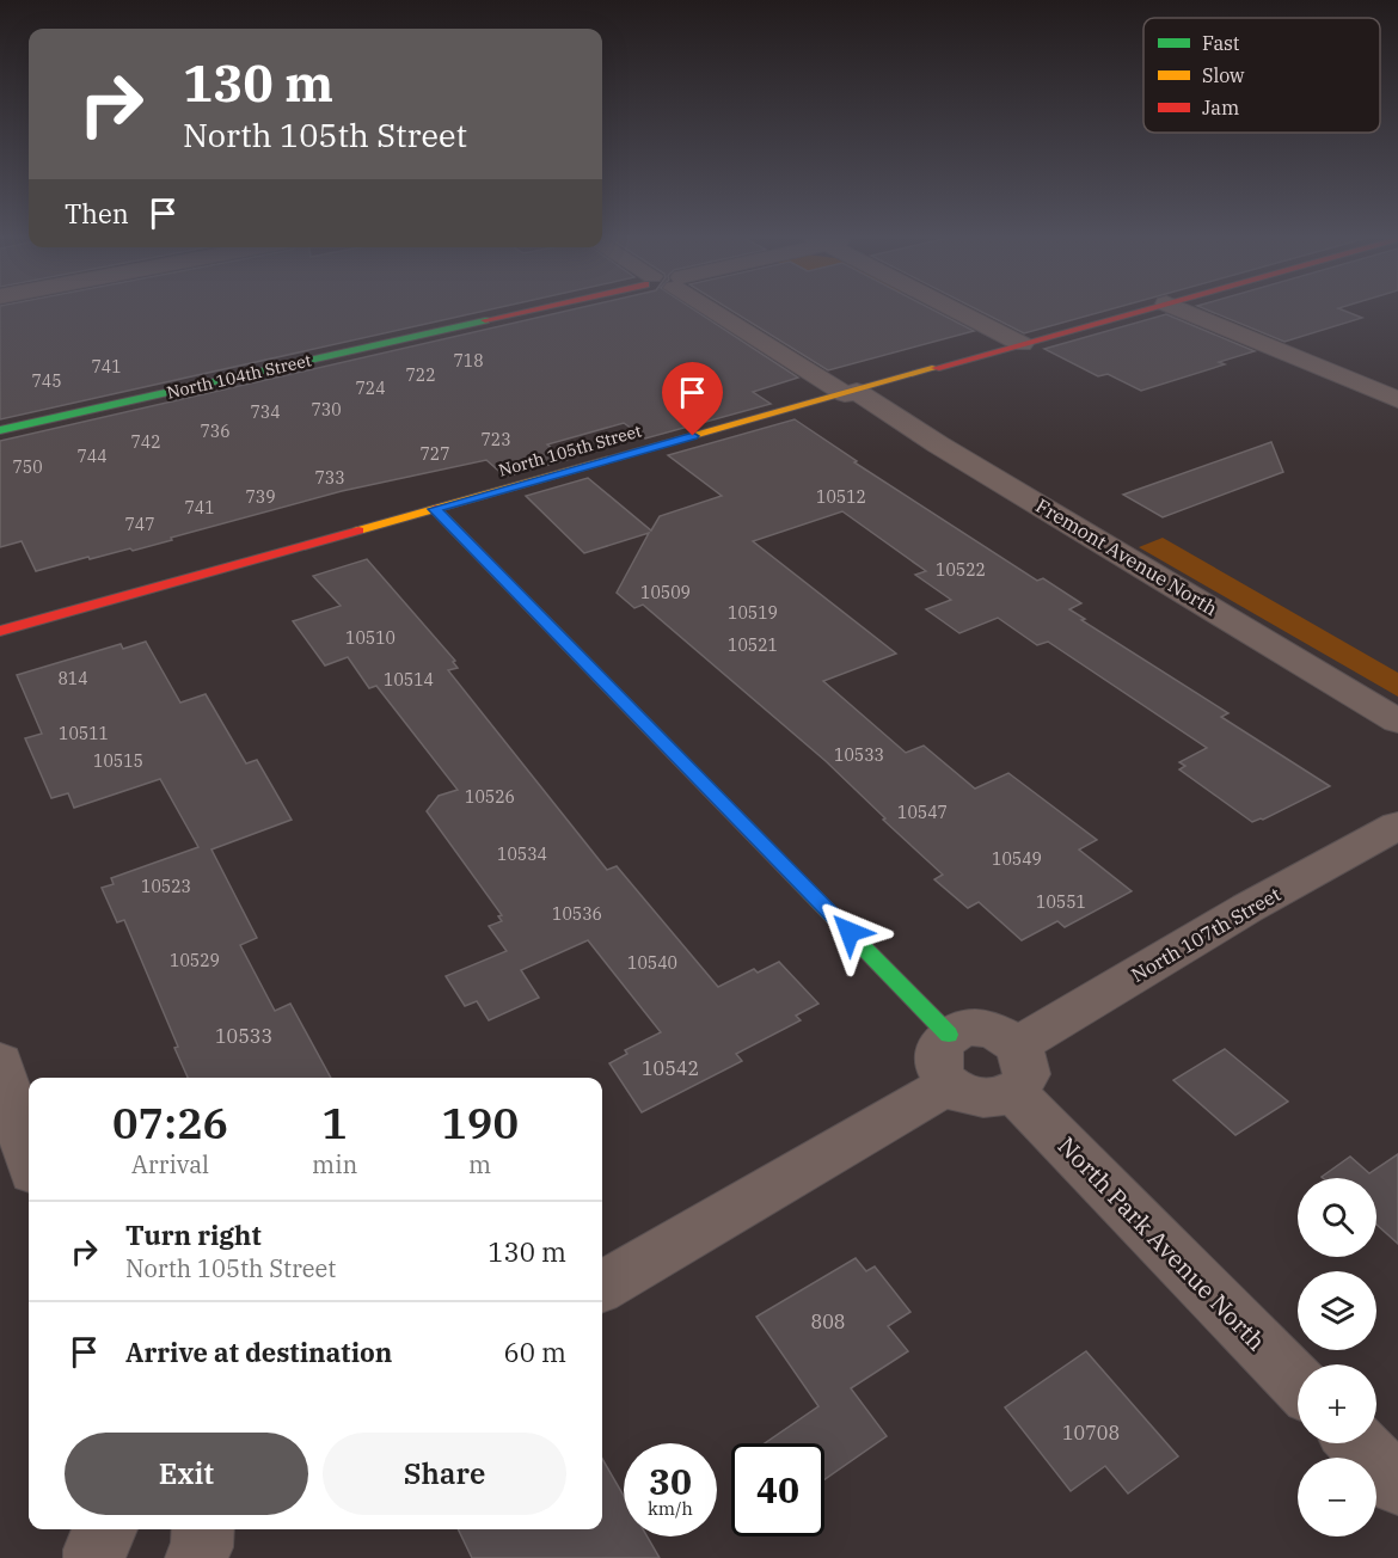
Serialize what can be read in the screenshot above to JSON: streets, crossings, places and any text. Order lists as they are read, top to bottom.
{
  "streets": {
    "main road": ["North 104th Street", "North 105th Street"],
    "street": ["Fremont Avenue North", "North 107th Street", "North Park Avenue North"]
  },
  "crossings": [
    ["North 105th Street", "Fremont Avenue North"],
    ["North 107th Street", "North Park Avenue North"]
  ],
  "house_numbers": [
    "718",
    "741",
    "722",
    "745",
    "724",
    "730",
    "734",
    "736",
    "723",
    "742",
    "727",
    "744",
    "750",
    "733",
    "739",
    "10512",
    "741",
    "747",
    "10522",
    "10509",
    "10519",
    "10510",
    "10521",
    "814",
    "10514",
    "10511",
    "10533",
    "10515",
    "10526",
    "10547",
    "10534",
    "10549",
    "10523",
    "10551",
    "10536",
    "10529",
    "10540",
    "10533",
    "10542",
    "808",
    "10708"
  ],
  "legend": ["Fast", "Slow", "Jam"],
  "page": {
    "turn": ["130 m", "North 105th Street"],
    "then": "Then",
    "eta": [
      "07:26",
      "Arrival",
      "1",
      "min",
      "190",
      "m"
    ],
    "map_buttons": ["+", "−"],
    "list": [
      {
        "name": "Turn right",
        "note": "North 105th Street",
        "value": "130 m"
      },
      {
        "name": "Arrive at destination",
        "value": "60 m"
      }
    ],
    "buttons": ["Exit", "Share"],
    "speed": "30 km/h",
    "limit": "40"
  }
}
